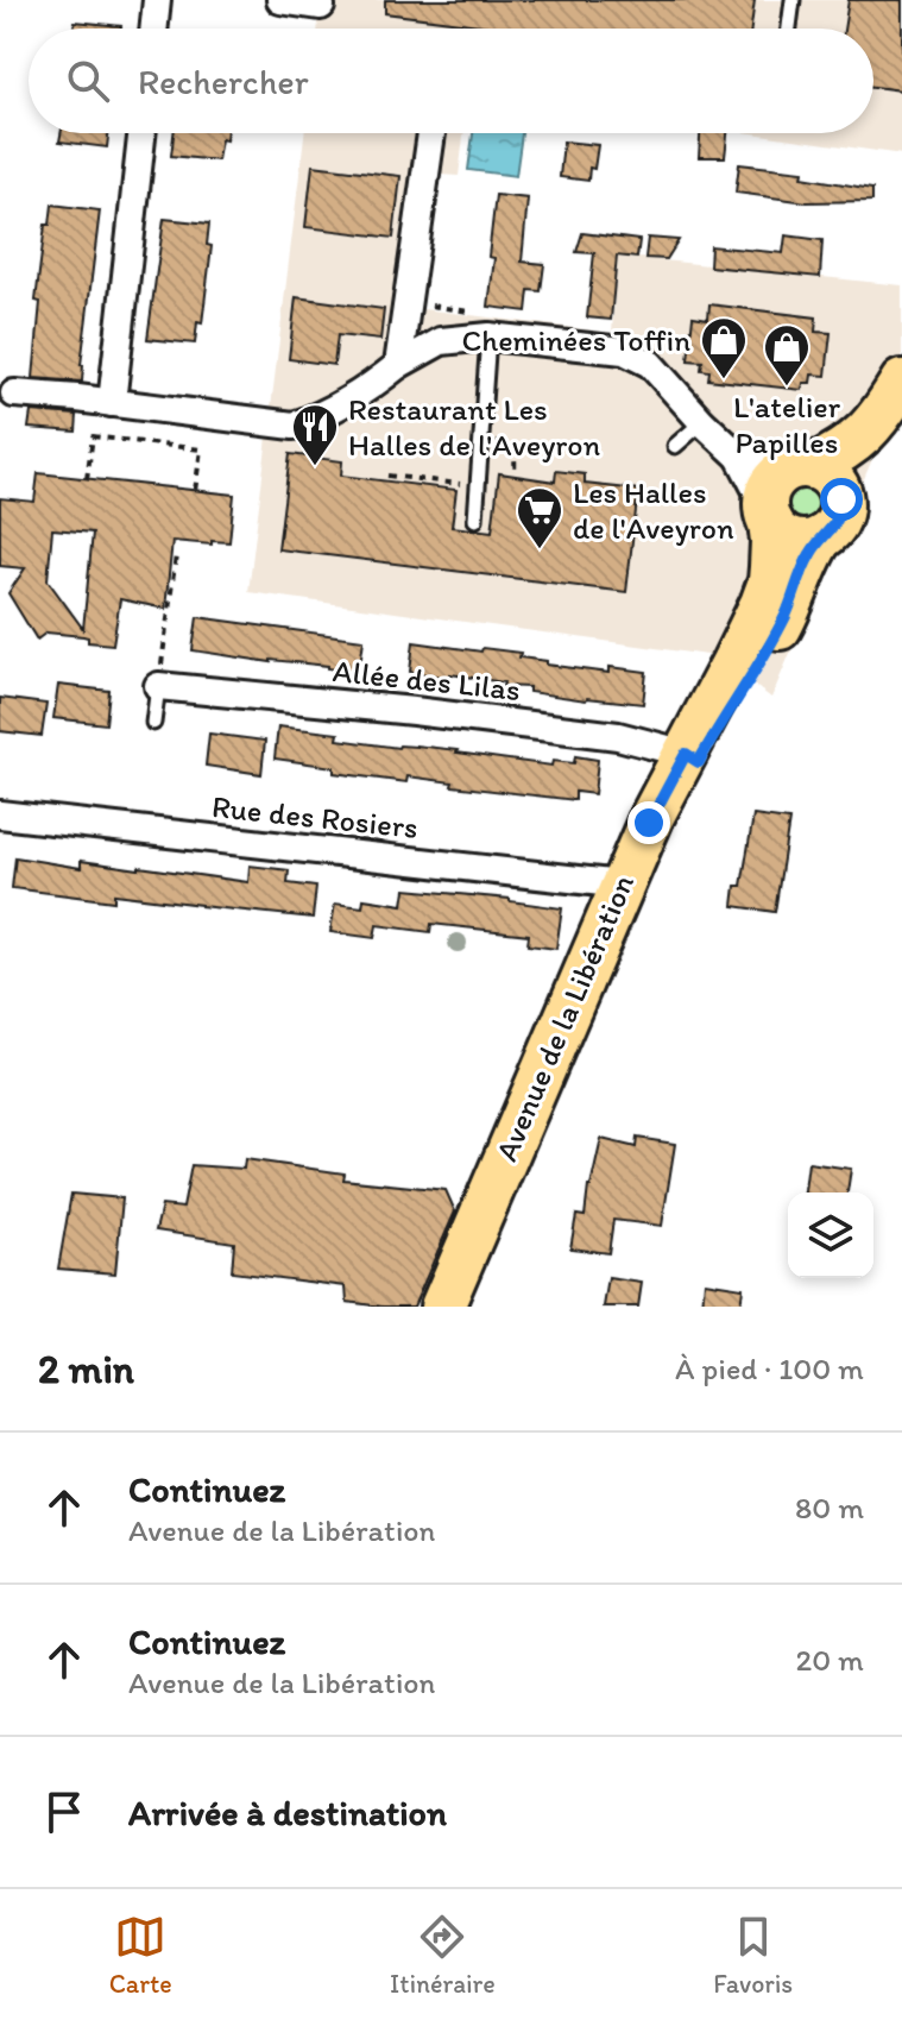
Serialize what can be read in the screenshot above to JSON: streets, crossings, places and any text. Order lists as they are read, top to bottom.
{
  "streets": {
    "main road": ["Avenue de la Libération"],
    "street": ["Allée des Lilas", "Rue des Rosiers"]
  },
  "crossings": [
    ["Allée des Lilas", "Avenue de la Libération"],
    ["Rue des Rosiers", "Avenue de la Libération"]
  ],
  "places": {
    "shop": ["Cheminées Toffin", "L'atelier Papilles"],
    "restaurant": ["Restaurant Les Halles de l'Aveyron"],
    "supermarket": ["Les Halles de l'Aveyron"]
  },
  "page": {
    "search": "Rechercher",
    "heading": ["2 min", "À pied · 100 m"],
    "list": [
      ["Continuez", "Avenue de la Libération", "80 m"],
      ["Continuez", "Avenue de la Libération", "20 m"],
      "Arrivée à destination"
    ],
    "nav": ["Carte", "Itinéraire", "Favoris"]
  }
}
